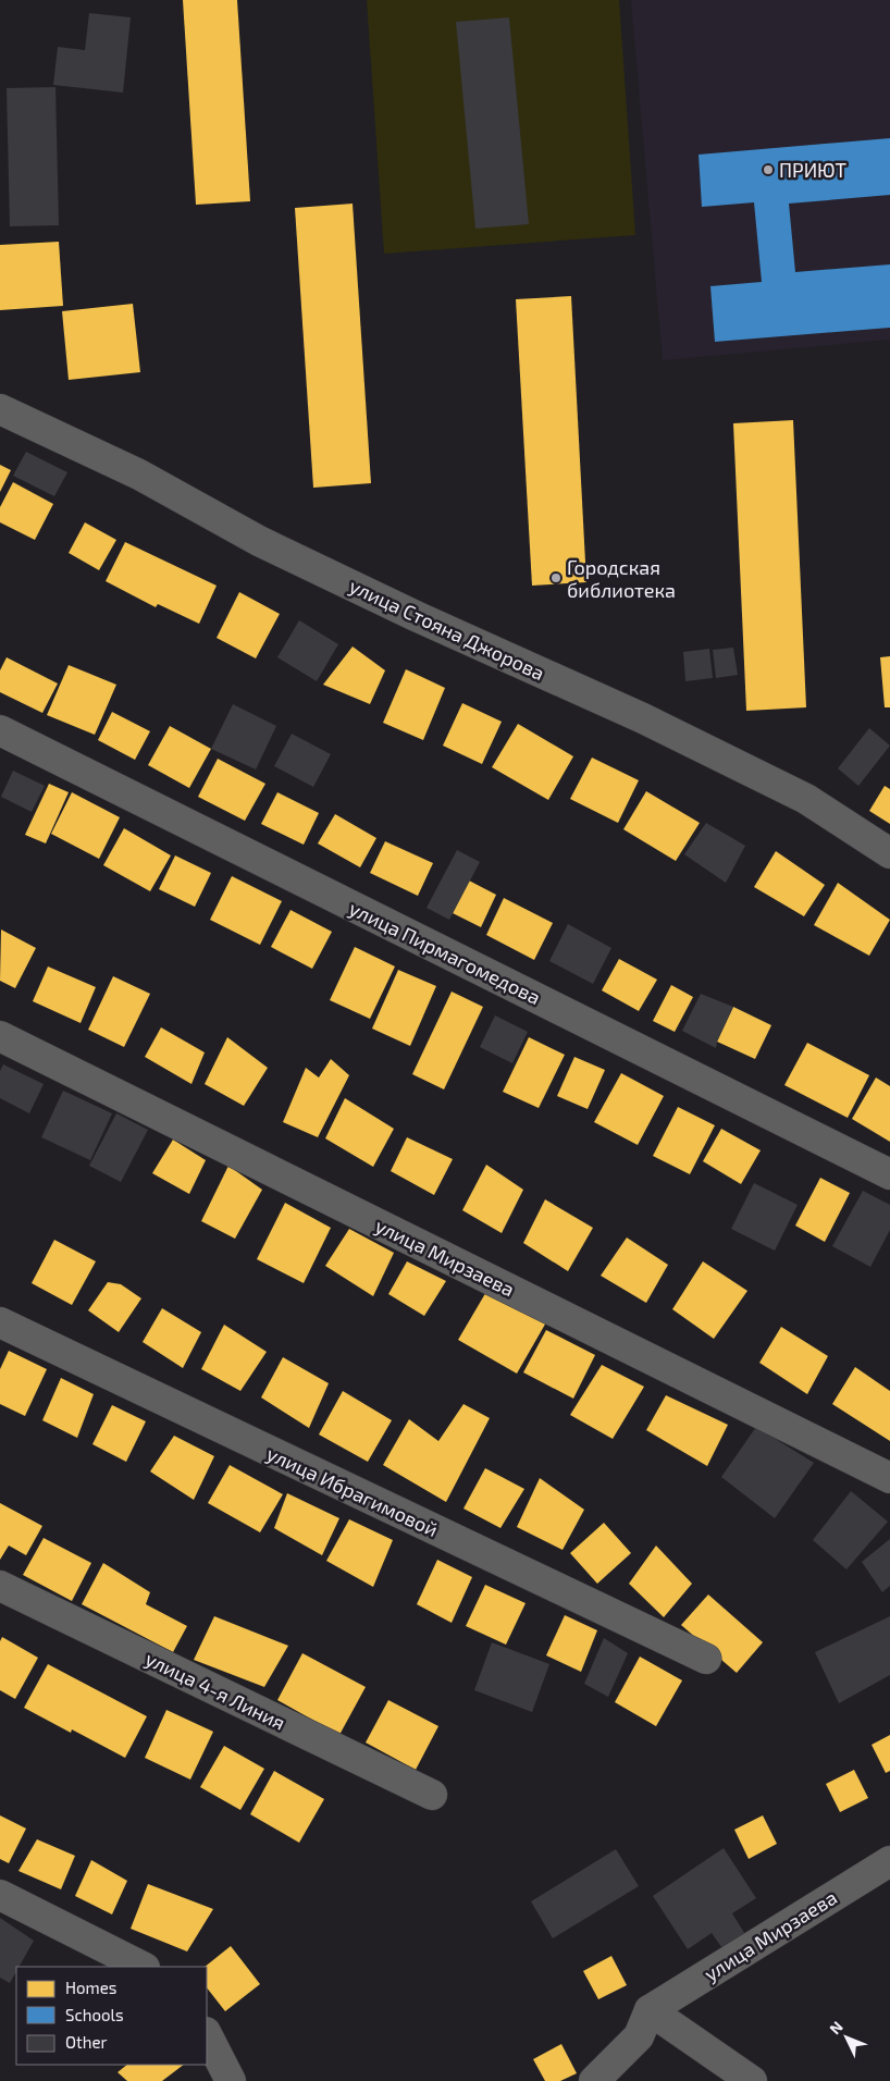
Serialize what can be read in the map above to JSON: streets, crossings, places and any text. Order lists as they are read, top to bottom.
{
  "streets": {
    "street": [
      "улица Стояна Джорова",
      "улица Пирмагомедова",
      "улица Мирзаева",
      "улица Ибрагимовой",
      "улица 4-я Линия"
    ]
  },
  "places": ["ПРИЮТ", "Городская библиотека"],
  "legend": ["Homes", "Schools", "Other"],
  "north": "top left"
}
